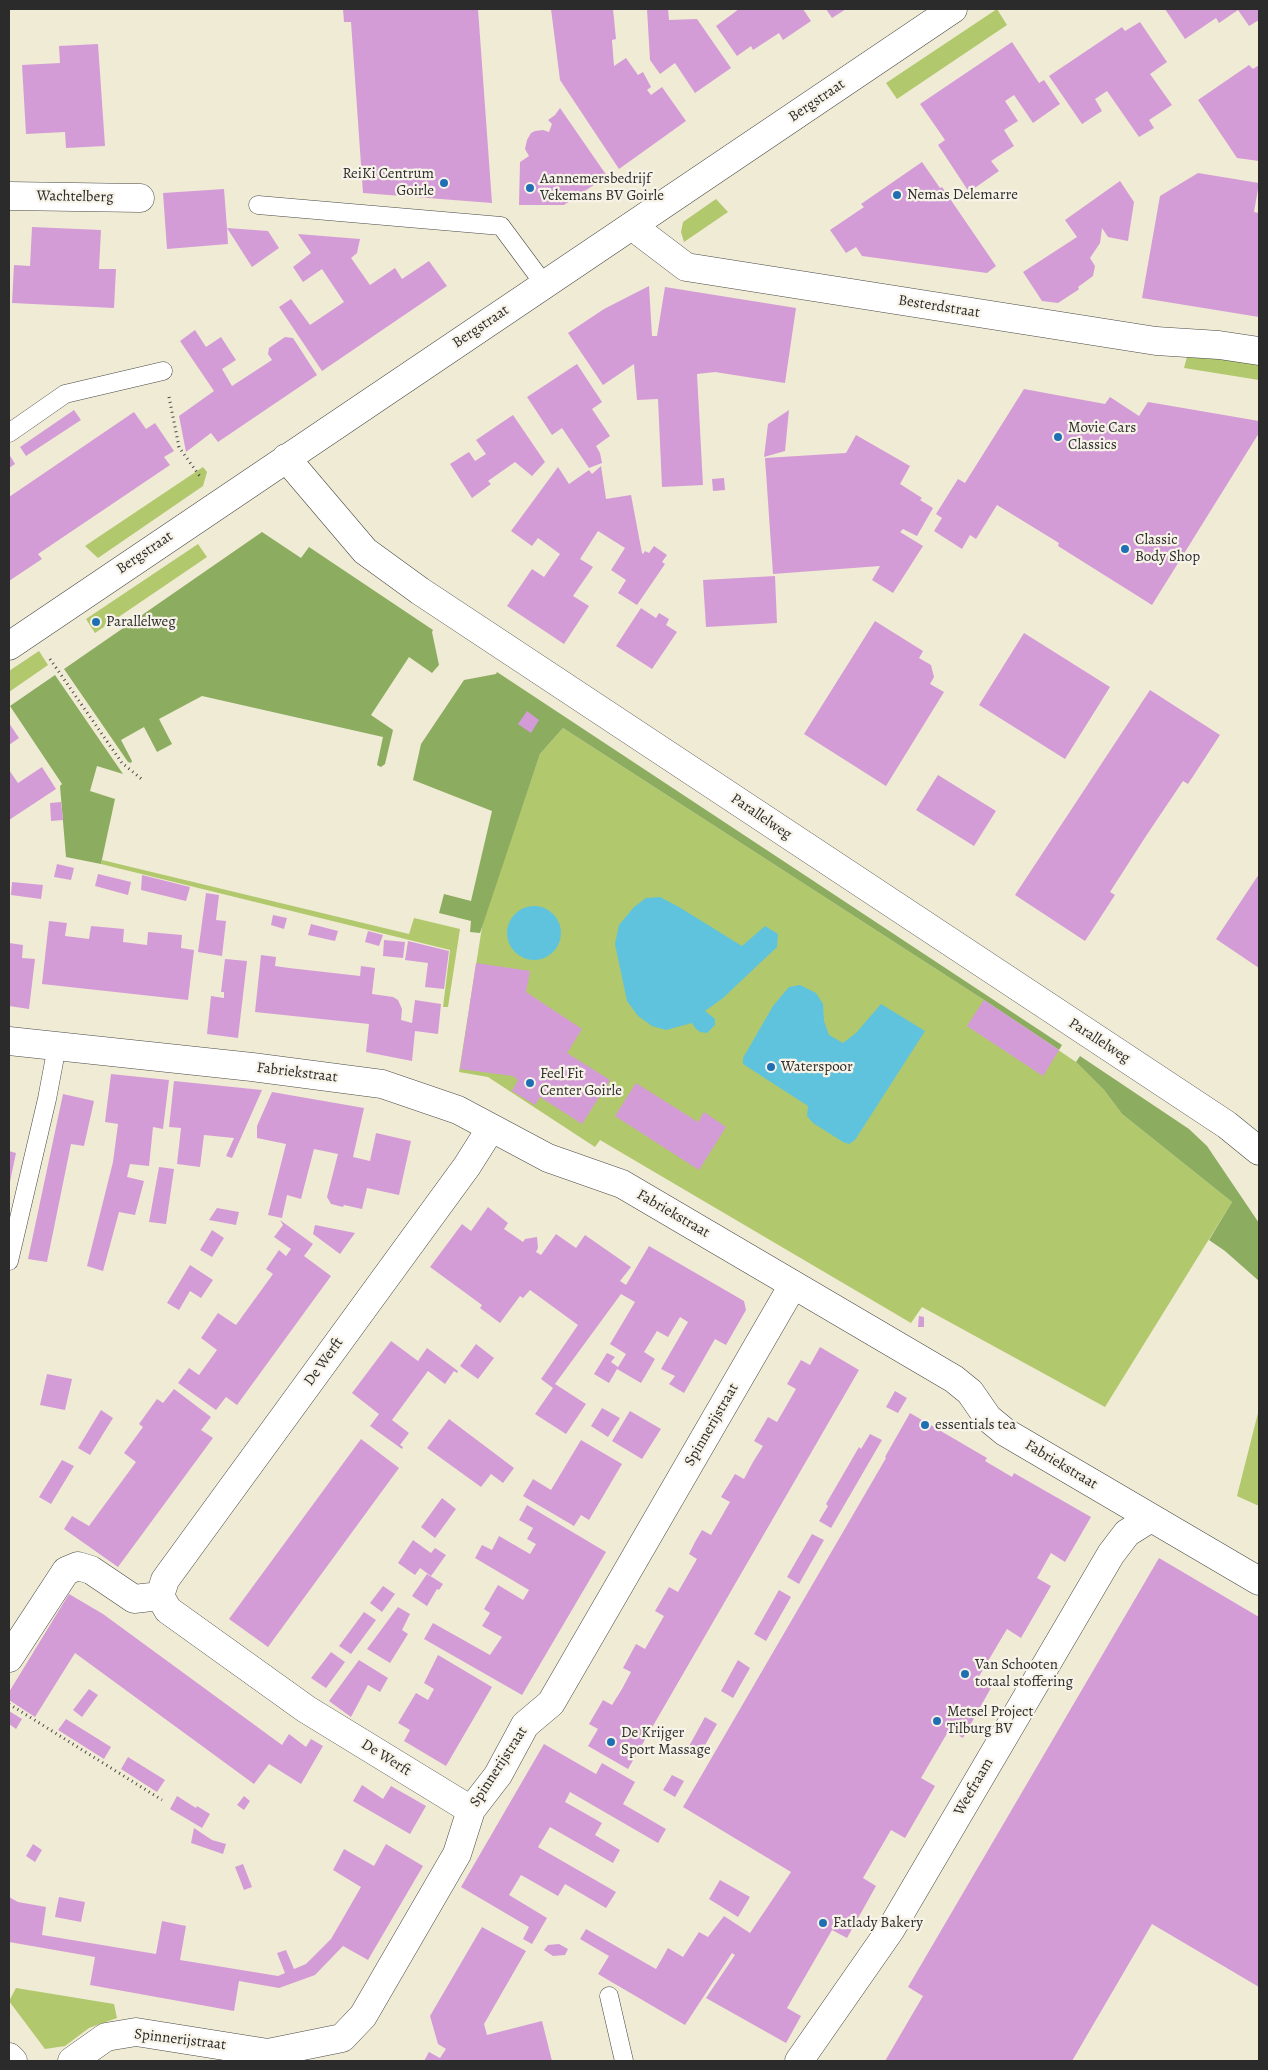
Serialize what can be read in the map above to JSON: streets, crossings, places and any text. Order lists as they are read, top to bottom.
{
  "streets": {
    "street": [
      "Bergstraat",
      "Wachtelberg",
      "Besterdstraat",
      "Parallelweg",
      "Fabriekstraat",
      "De Werft",
      "Spinnerijstraat",
      "Weefraam"
    ]
  },
  "crossings": [
    ["Bergstraat", "Besterdstraat"],
    ["Bergstraat", "Parallelweg"],
    ["Fabriekstraat", "De Werft"],
    ["Fabriekstraat", "Spinnerijstraat"],
    ["Fabriekstraat", "Weefraam"],
    ["De Werft", "Spinnerijstraat"]
  ],
  "places": [
    "ReiKi Centrum Goirle",
    "Aannemersbedrijf Vekemans BV Goirle",
    "Nemas Delemarre",
    "Movie Cars Classics",
    "Classic Body Shop",
    "Parallelweg",
    "Waterspoor",
    "Feel Fit Center Goirle",
    "essentials tea",
    "Van Schooten totaal stoffering",
    "Metsel Project Tilburg BV",
    "De Krijger Sport Massage",
    "Fatlady Bakery"
  ]
}
